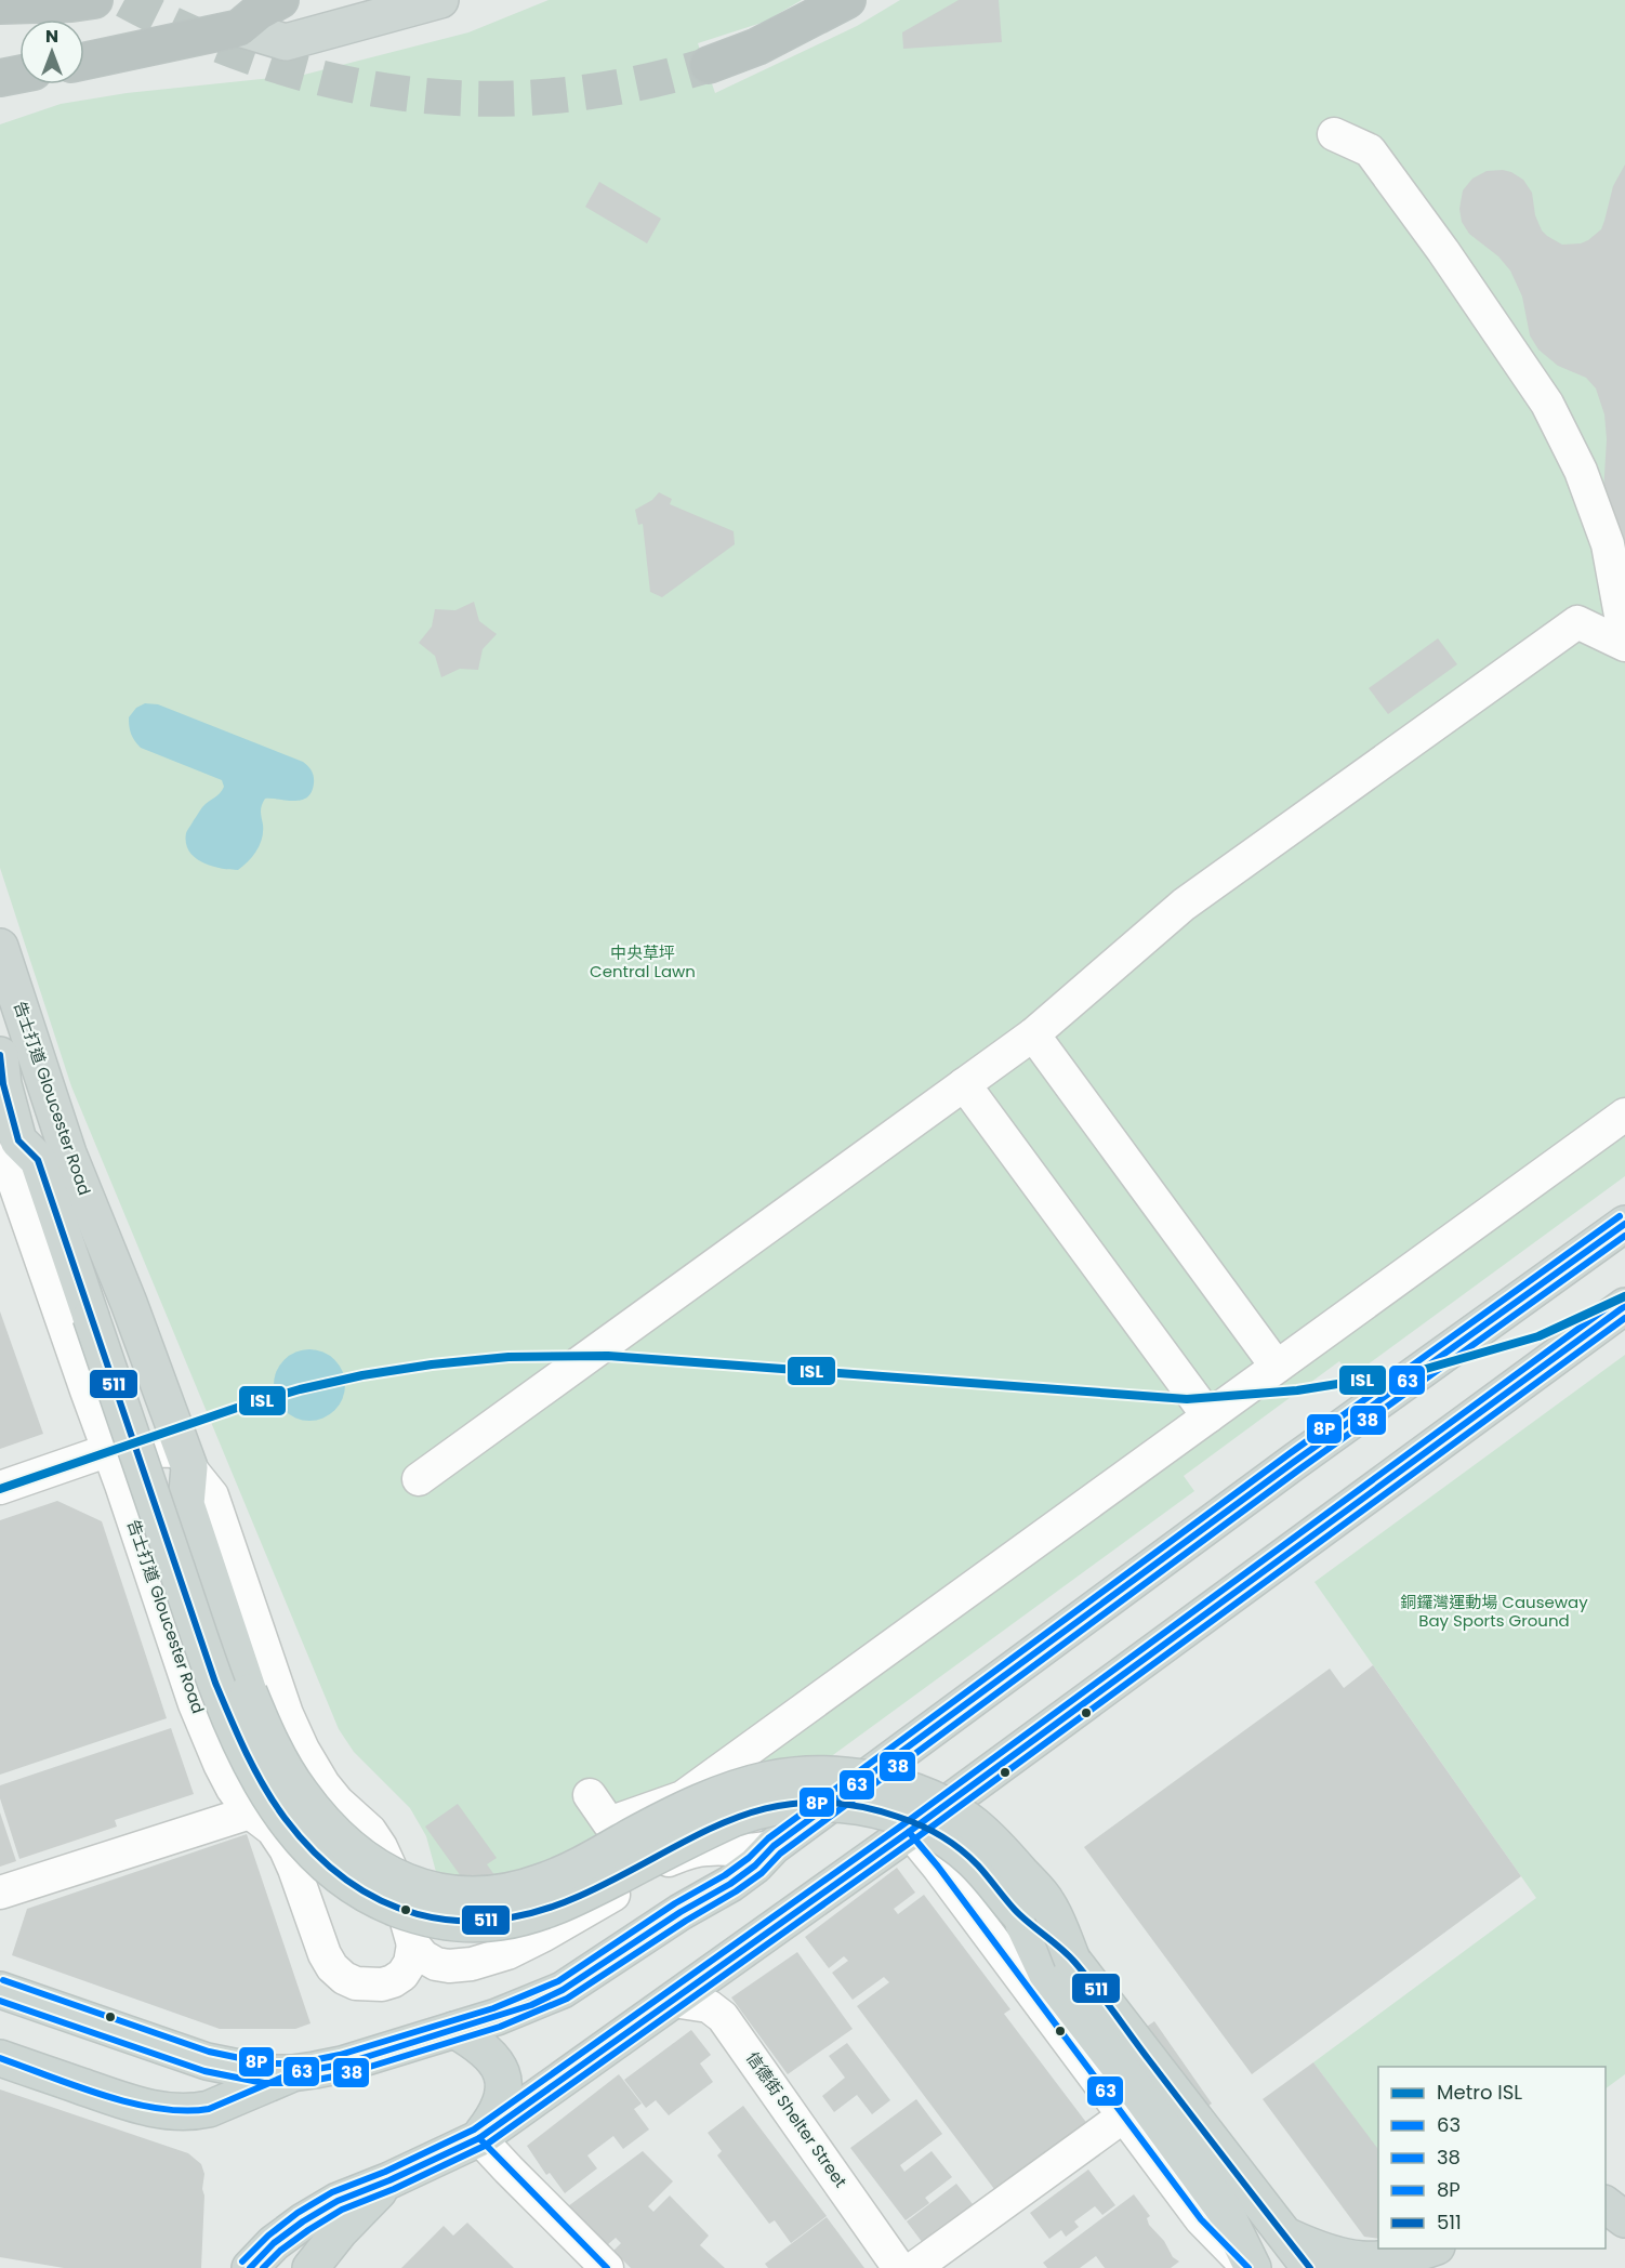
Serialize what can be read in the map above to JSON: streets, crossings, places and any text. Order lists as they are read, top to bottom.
{
  "streets": {
    "main road": ["告士打道 Gloucester Road"],
    "street": ["信德街 Shelter Street"]
  },
  "parks": ["中央草坪 Central Lawn", "銅鑼灣運動場 Causeway Bay Sports Ground"],
  "lines": [
    "transit line 511",
    "transit line 8P",
    "transit line 63",
    "transit line 38",
    "metro line ISL"
  ],
  "legend": [
    "Metro ISL",
    "63",
    "38",
    "8P",
    "511"
  ],
  "north": "top"
}
